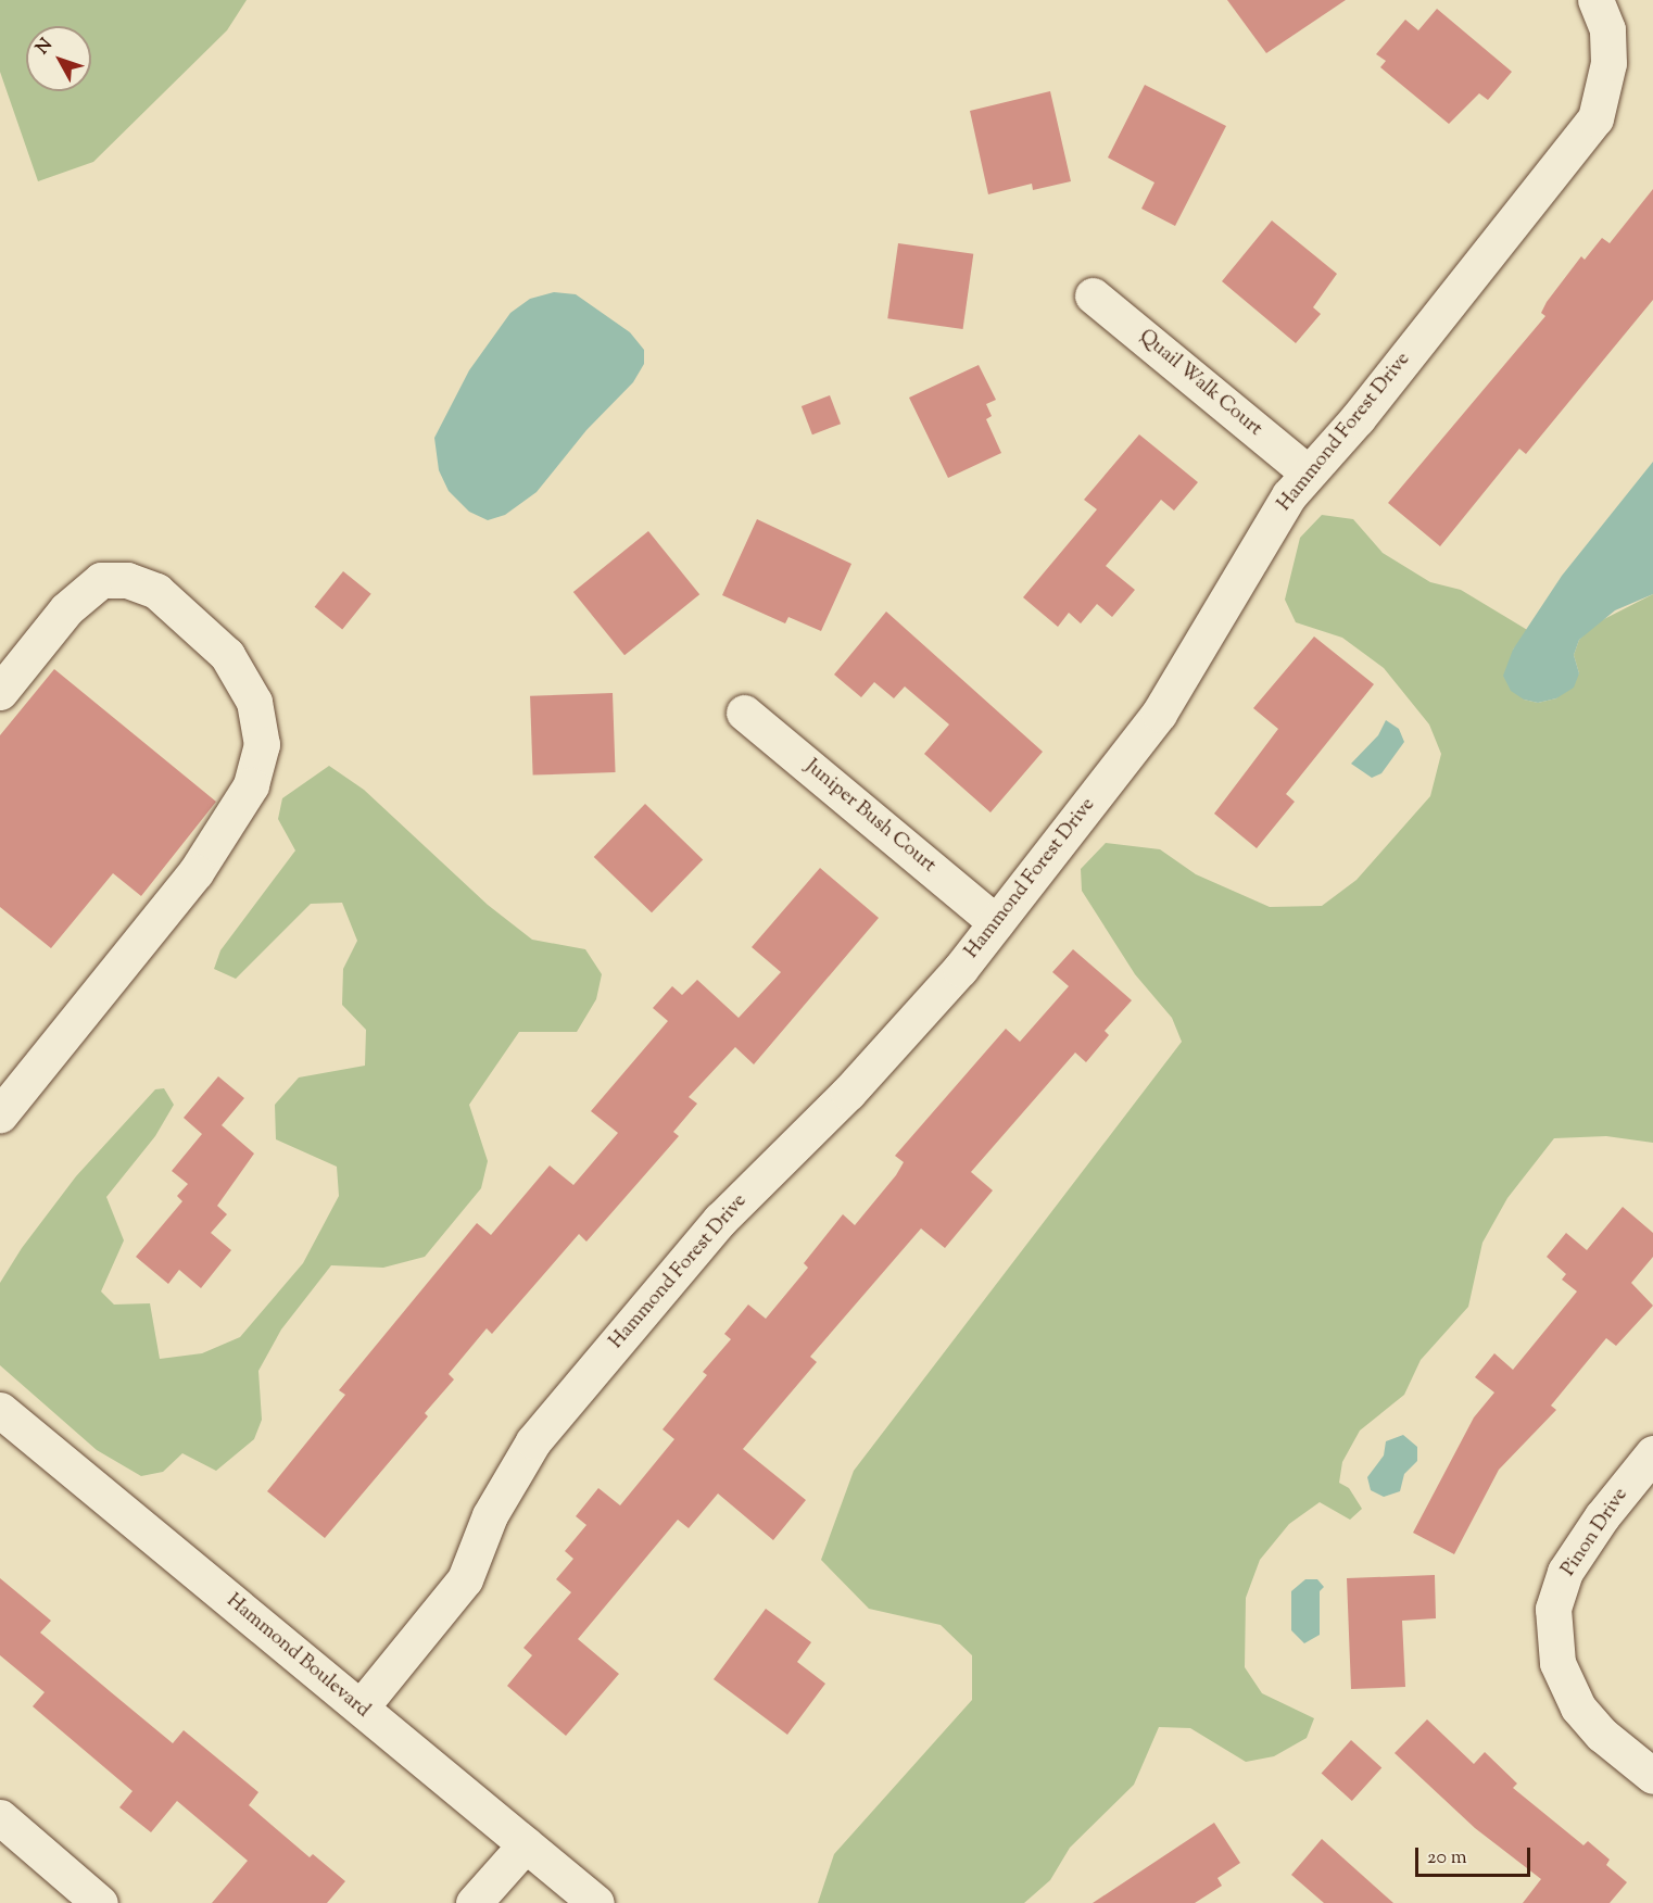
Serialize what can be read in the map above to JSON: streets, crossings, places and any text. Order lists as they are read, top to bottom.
{
  "streets": {
    "street": [
      "Quail Walk Court",
      "Hammond Forest Drive",
      "Juniper Bush Court",
      "Pinon Drive",
      "Hammond Boulevard"
    ]
  },
  "crossings": [
    ["Quail Walk Court", "Hammond Forest Drive"],
    ["Hammond Forest Drive", "Juniper Bush Court"],
    ["Hammond Forest Drive", "Hammond Boulevard"]
  ],
  "scale_bar": "20 m",
  "north": "top left"
}
